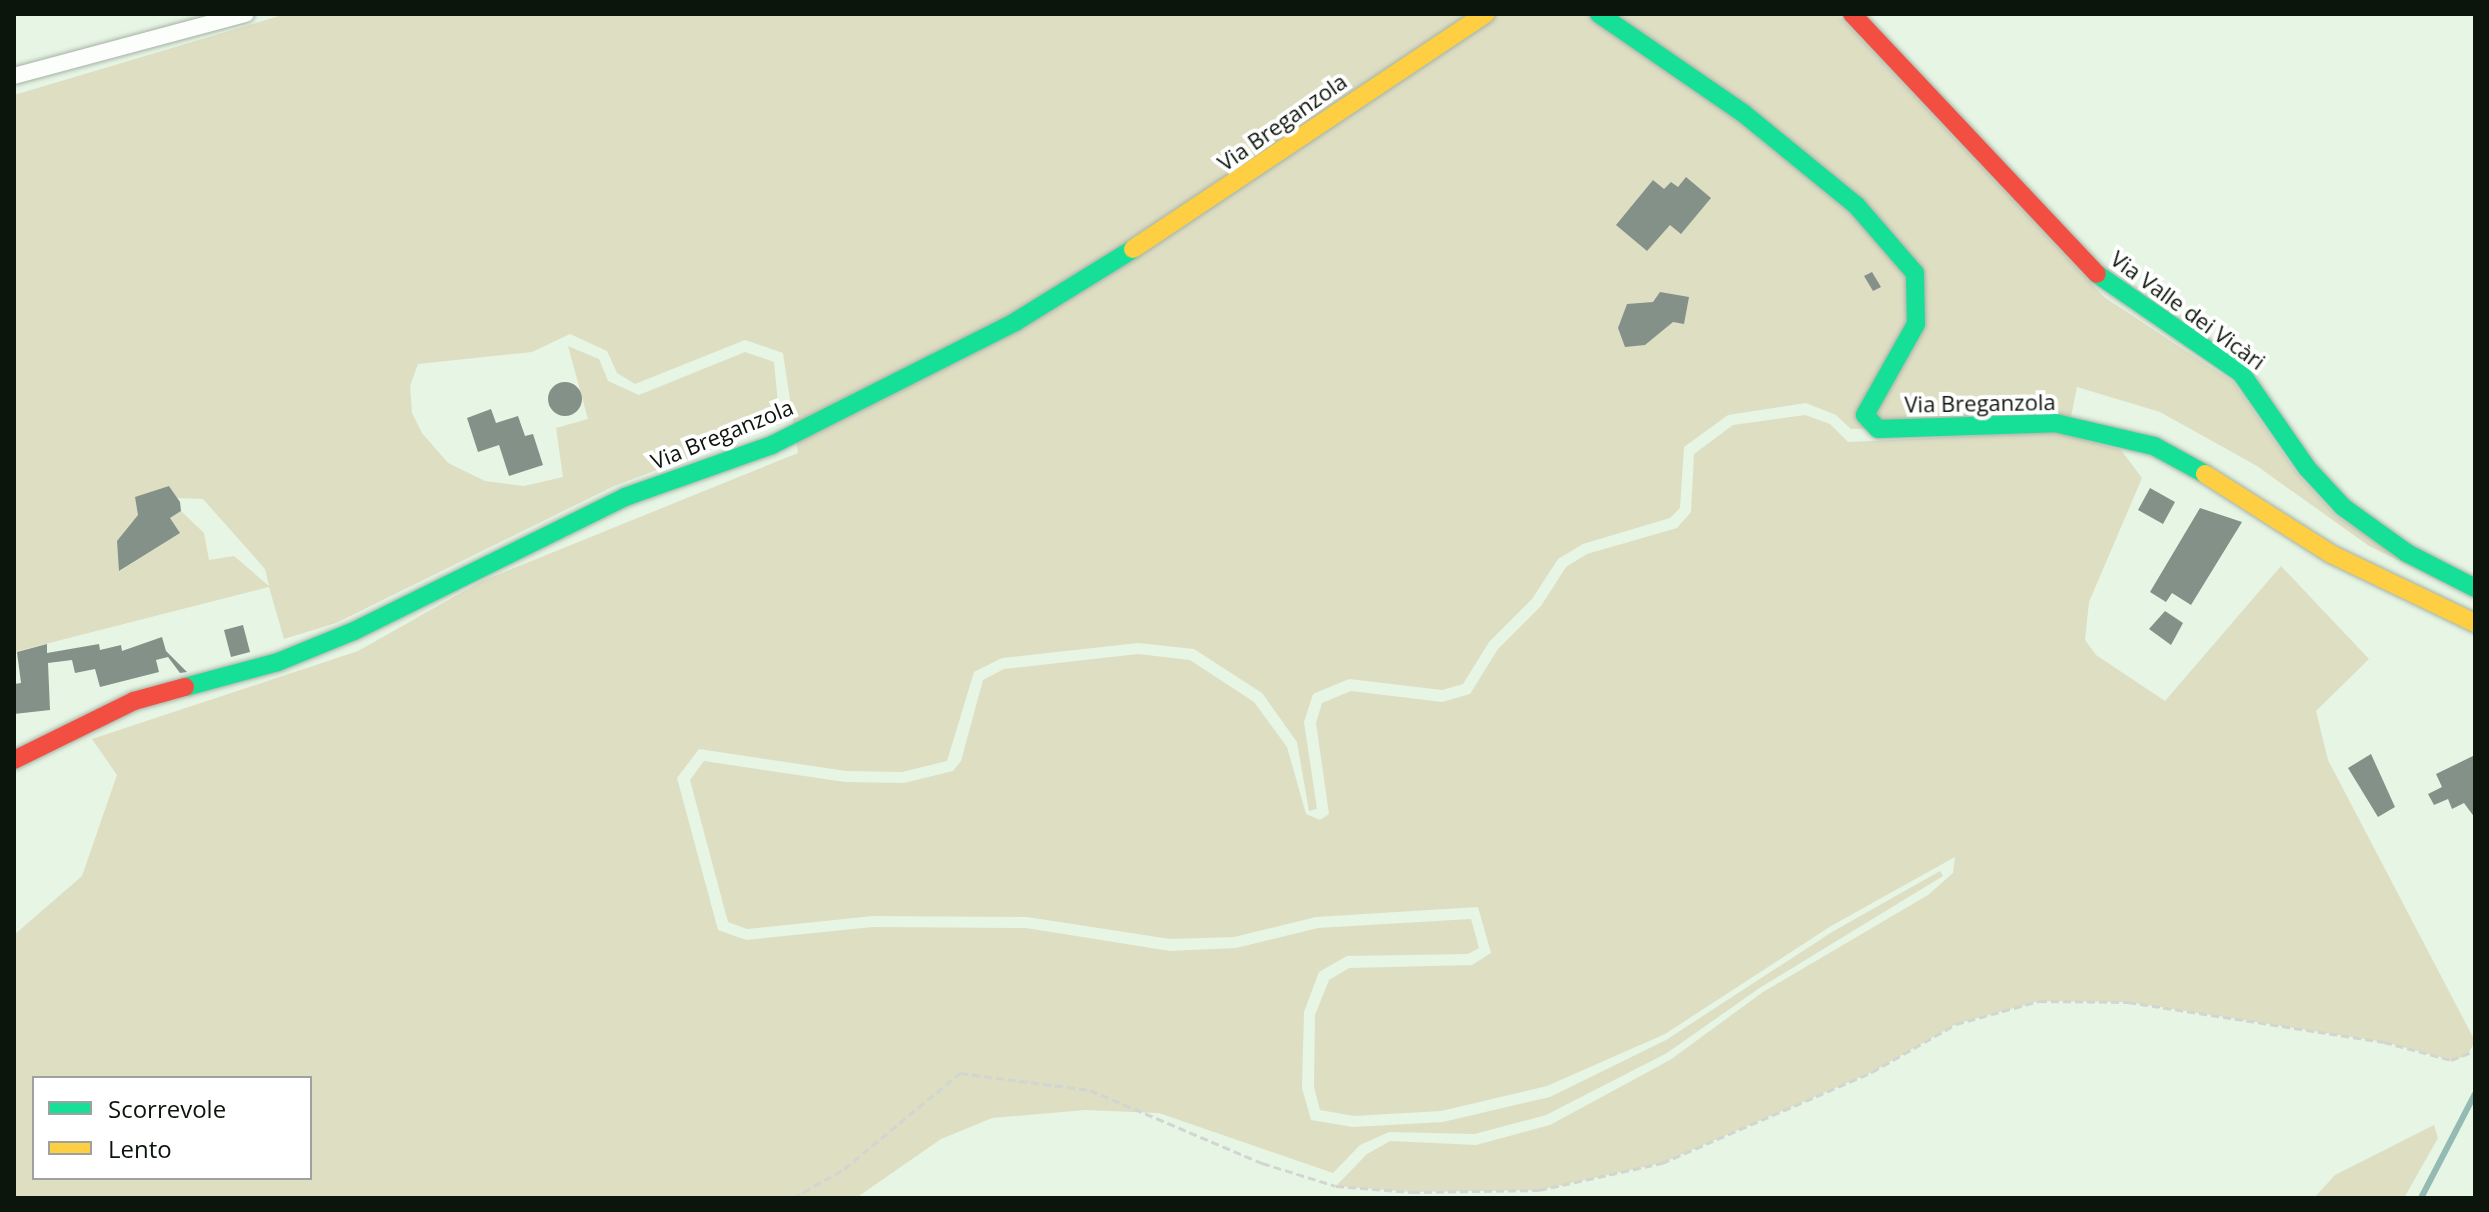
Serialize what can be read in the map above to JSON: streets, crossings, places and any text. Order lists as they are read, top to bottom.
{
  "streets": {
    "street": ["Via Breganzola", "Via Valle dei Vicàri"]
  },
  "legend": ["Scorrevole", "Lento"]
}
